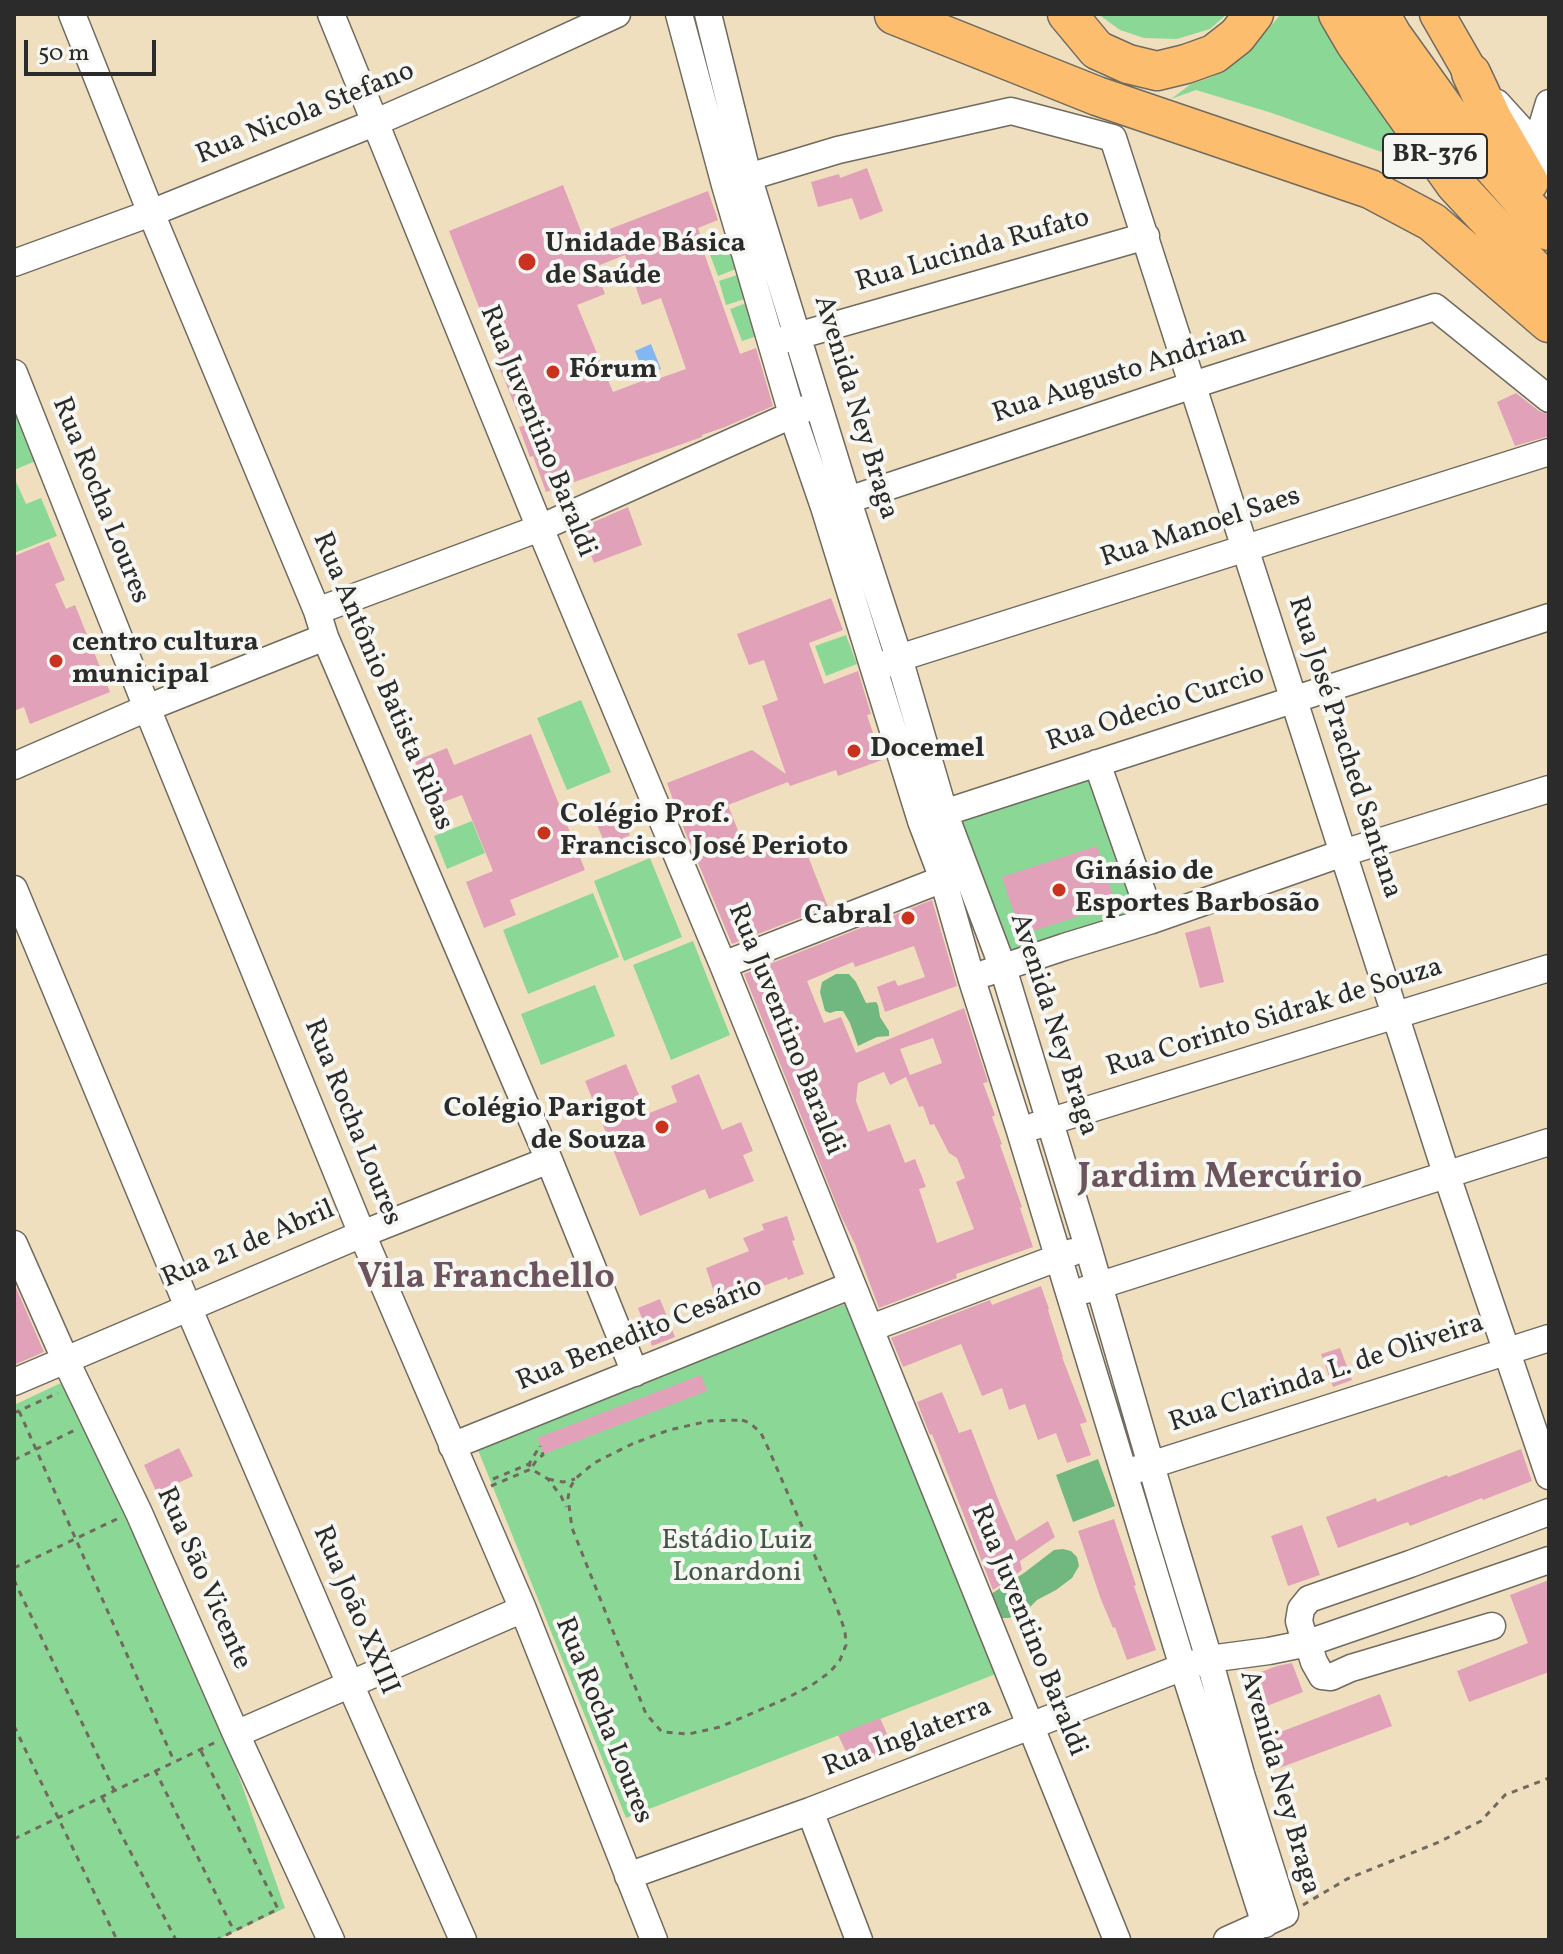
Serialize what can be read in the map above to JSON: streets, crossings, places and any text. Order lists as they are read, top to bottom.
{
  "streets": {
    "highway": ["BR-376"],
    "street": [
      "Rua Nicola Stefano",
      "Rua Lucinda Rufato",
      "Rua Augusto Andrian",
      "Avenida Ney Braga",
      "Rua Juventino Baraldi",
      "Rua Rocha Loures",
      "Rua Manoel Saes",
      "Rua Antônio Batista Ribas",
      "Rua Odecio Curcio",
      "Rua José Prached Santana",
      "Rua Corinto Sidrak de Souza",
      "Rua 21 de Abril",
      "Rua Benedito Cesário",
      "Rua Clarinda L. de Oliveira",
      "Rua São Vicente",
      "Rua João XXIII",
      "Rua Inglaterra"
    ]
  },
  "crossings": [
    ["Rua Nicola Stefano", "Rua Juventino Baraldi"],
    ["Rua Nicola Stefano", "Rua Antônio Batista Ribas"],
    ["Rua Lucinda Rufato", "Avenida Ney Braga"],
    ["Rua Lucinda Rufato", "Rua José Prached Santana"],
    ["Rua Augusto Andrian", "Avenida Ney Braga"],
    ["Rua Augusto Andrian", "Rua José Prached Santana"],
    ["Avenida Ney Braga", "Rua Manoel Saes"],
    ["Avenida Ney Braga", "Rua Odecio Curcio"],
    ["Avenida Ney Braga", "Rua José Prached Santana"],
    ["Avenida Ney Braga", "Rua Corinto Sidrak de Souza"],
    ["Avenida Ney Braga", "Rua Clarinda L. de Oliveira"],
    ["Avenida Ney Braga", "Rua Inglaterra"],
    ["Rua Juventino Baraldi", "Rua Benedito Cesário"],
    ["Rua Juventino Baraldi", "Rua Inglaterra"],
    ["Rua Rocha Loures", "Rua 21 de Abril"],
    ["Rua Rocha Loures", "Rua Benedito Cesário"],
    ["Rua Rocha Loures", "Rua Inglaterra"],
    ["Rua Manoel Saes", "Rua José Prached Santana"],
    ["Rua Antônio Batista Ribas", "Rua 21 de Abril"],
    ["Rua Antônio Batista Ribas", "Rua Benedito Cesário"],
    ["Rua Odecio Curcio", "Rua José Prached Santana"],
    ["Rua José Prached Santana", "Rua Corinto Sidrak de Souza"],
    ["Rua José Prached Santana", "Rua Clarinda L. de Oliveira"],
    ["Rua 21 de Abril", "Rua São Vicente"],
    ["Rua 21 de Abril", "Rua João XXIII"]
  ],
  "districts": ["Jardim Mercúrio", "Vila Franchello"],
  "parks": ["Estádio Luiz Lonardoni"],
  "places": [
    "Unidade Básica de Saúde",
    "Fórum",
    "centro cultura municipal",
    "Docemel",
    "Colégio Prof. Francisco José Perioto",
    "Ginásio de Esportes Barbosão",
    "Cabral",
    "Colégio Parigot de Souza"
  ],
  "scale_bar": "50 m"
}
